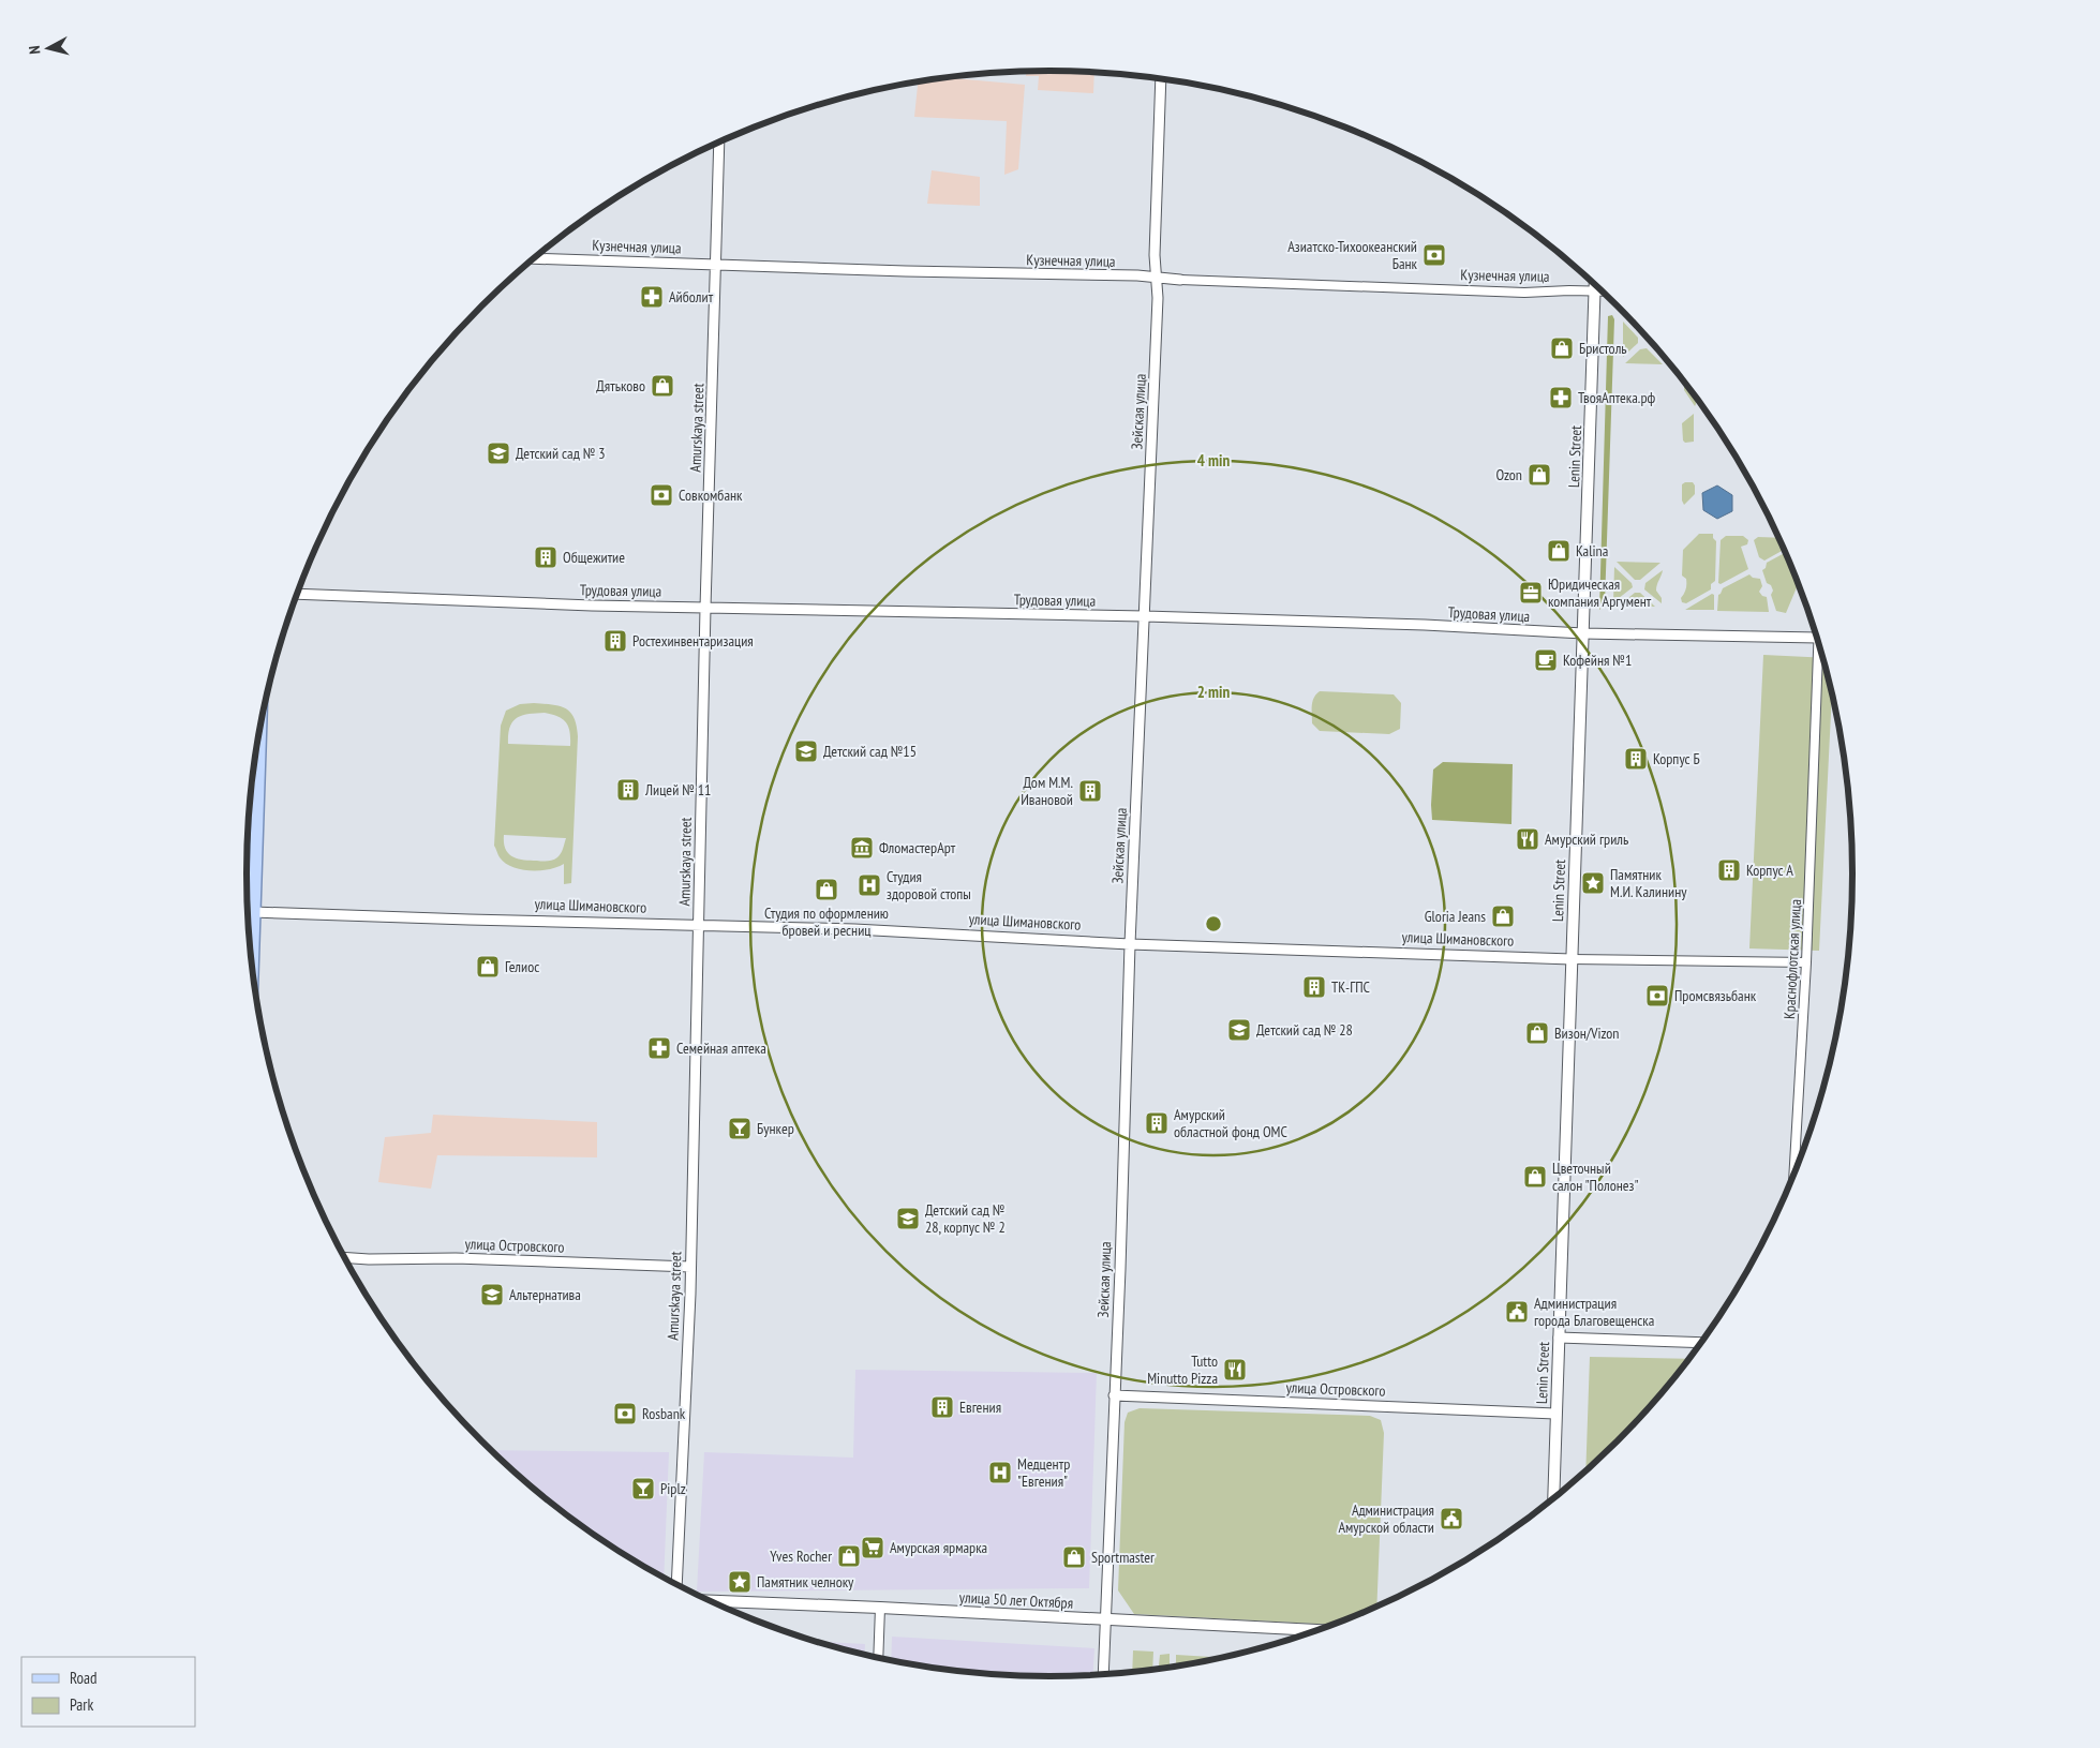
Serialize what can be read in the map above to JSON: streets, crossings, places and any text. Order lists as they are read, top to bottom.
{
  "streets": {
    "main road": ["Lenin Street", "улица 50 лет Октября"],
    "street": [
      "Кузнечная улица",
      "Зейская улица",
      "Amurskaya street",
      "Трудовая улица",
      "улица Шимановского",
      "Краснофлотская улица",
      "улица Островского"
    ]
  },
  "crossings": [
    ["Кузнечная улица", "Зейская улица"],
    ["Кузнечная улица", "Amurskaya street"],
    ["Кузнечная улица", "Lenin Street"],
    ["Зейская улица", "Трудовая улица"],
    ["Зейская улица", "улица Шимановского"],
    ["Зейская улица", "улица Островского"],
    ["Зейская улица", "улица 50 лет Октября"],
    ["Amurskaya street", "Трудовая улица"],
    ["Amurskaya street", "улица Шимановского"],
    ["Amurskaya street", "улица Островского"],
    ["Lenin Street", "Трудовая улица"],
    ["Lenin Street", "улица Шимановского"],
    ["Lenin Street", "улица Островского"],
    ["улица Шимановского", "Краснофлотская улица"]
  ],
  "places": {
    "bank": [
      "Азиатско-Тихоокеанский Банк",
      "Совкомбанк",
      "Промсвязьбанк",
      "Rosbank"
    ],
    "pharmacy": ["Айболит", "ТвояАптека.рф", "Семейная аптека"],
    "shop": [
      "Бристоль",
      "Дятьково",
      "Ozon",
      "Kalina",
      "Студия по оформлению бровей и ресниц",
      "Gloria Jeans",
      "Гелиос",
      "Визон/Vizon",
      "Цветочный салон \"Полонез\"",
      "Yves Rocher",
      "Sportmaster"
    ],
    "school or university": [
      "Детский сад № 3",
      "Детский сад №15",
      "Детский сад № 28",
      "Детский сад № 28, корпус № 2",
      "Альтернатива"
    ],
    "building": [
      "Общежитие",
      "Ростехинвентаризация",
      "Корпус Б",
      "Лицей № 11",
      "Дом М.М. Ивановой",
      "Корпус А",
      "ТК-ГПС",
      "Амурский областной фонд ОМС",
      "Евгения"
    ],
    "office": ["Юридическая компания Аргумент"],
    "cafe": ["Кофейня №1"],
    "restaurant": ["Амурский гриль", "Tutto Minutto Pizza"],
    "museum": ["ФломастерАрт"],
    "place": ["Памятник М.И. Калинину", "Памятник челноку"],
    "hospital": ["Студия здоровой стопы", "Медцентр \"Евгения\""],
    "bar": ["Бункер", "Piplz"],
    "public building": ["Администрация города Благовещенска", "Администрация Амурской области"],
    "supermarket": ["Амурская ярмарка"]
  },
  "legend": ["Road", "Park"],
  "north": "left",
  "rings": ["4 min", "2 min"]
}
